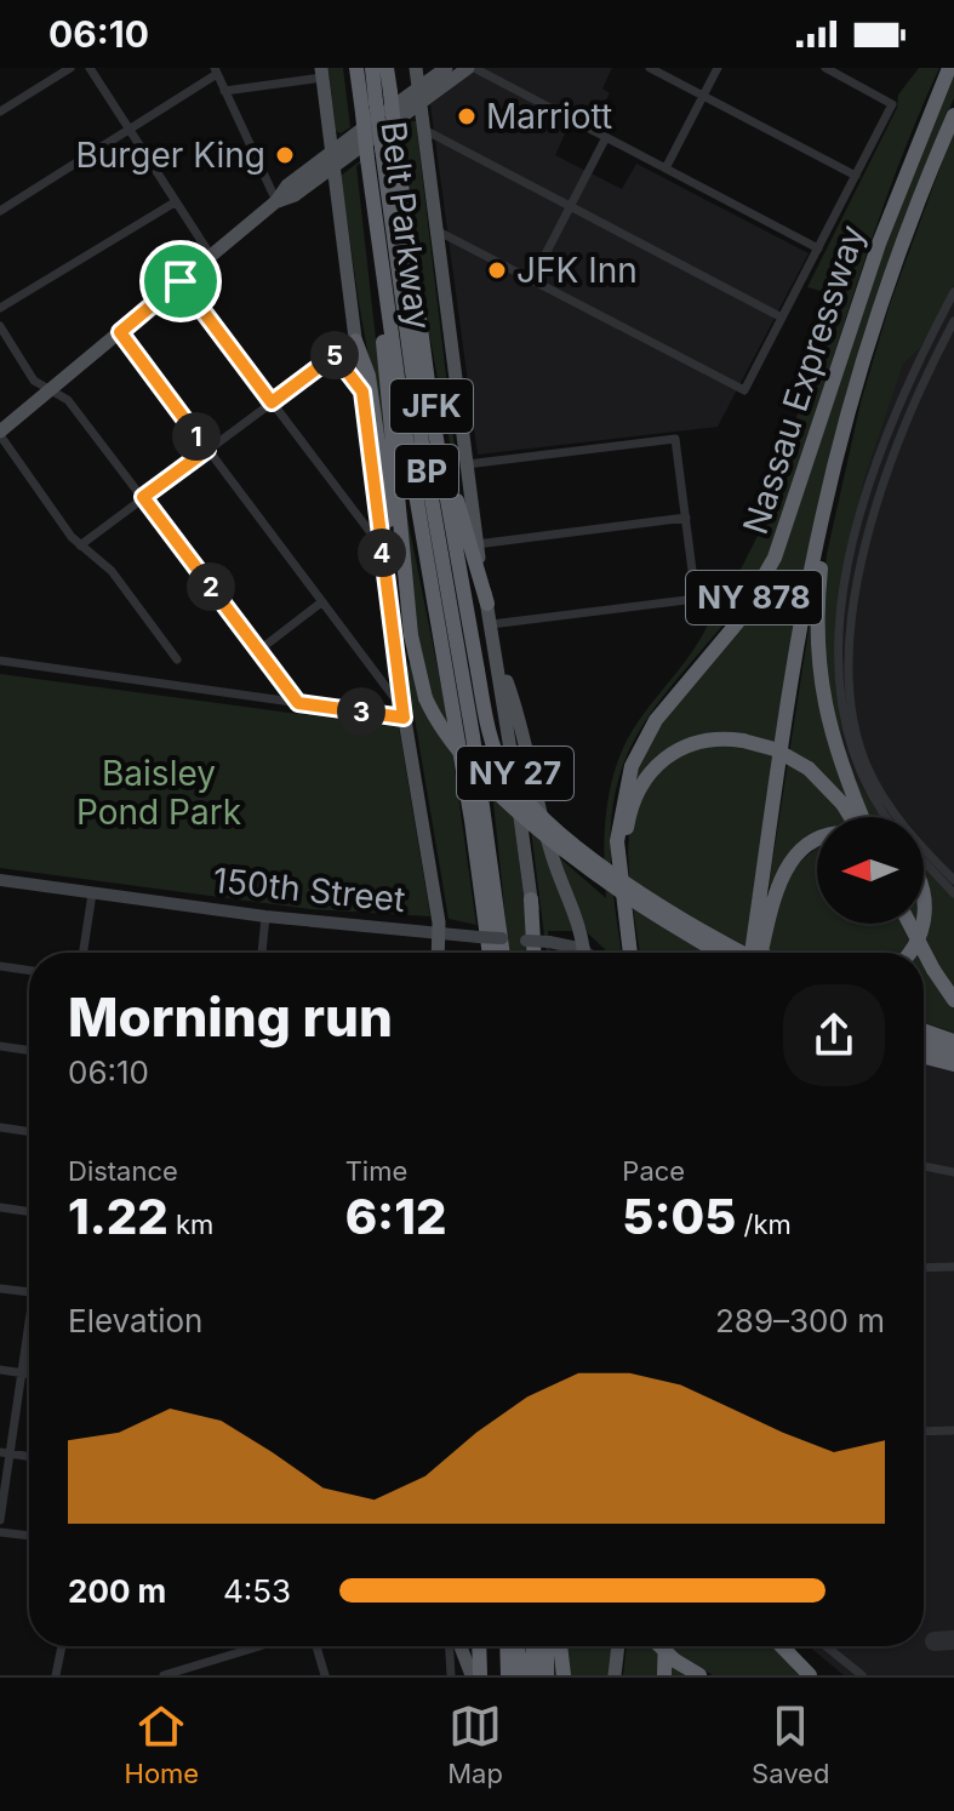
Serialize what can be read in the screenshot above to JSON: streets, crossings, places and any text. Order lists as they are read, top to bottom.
{
  "streets": {
    "highway": [
      "Belt Parkway",
      "Nassau Expressway",
      "JFK",
      "BP",
      "NY 878"
    ],
    "main road": ["NY 27", "150th Street"]
  },
  "crossings": [
    ["NY 27", "150th Street"]
  ],
  "parks": ["Baisley Pond Park"],
  "places": ["Marriott", "Burger King", "JFK Inn"],
  "north": "left",
  "page": {
    "status": "06:10",
    "pins": [
      "5",
      "1",
      "4",
      "2",
      "3"
    ],
    "heading": ["Morning run", "06:10"],
    "stats": [
      ["Distance", "1.22 km"],
      ["Time", "6:12"],
      ["Pace", "5:05 /km"]
    ],
    "chart": ["Elevation", "289–300 m"],
    "list": [
      {
        "name": "200 m",
        "note": "4:53"
      }
    ],
    "tabs": ["Home", "Map", "Saved"]
  }
}
